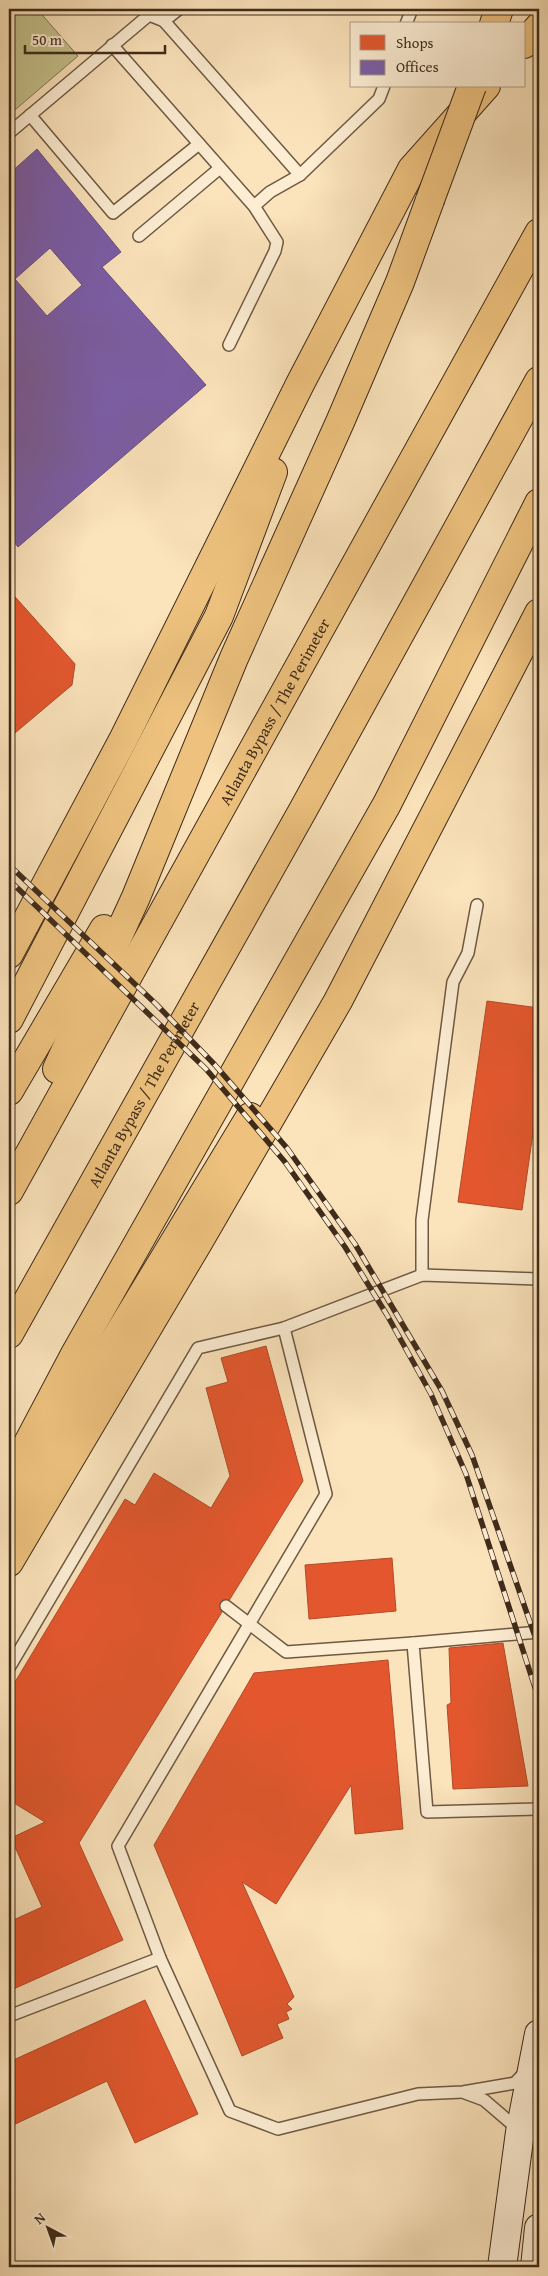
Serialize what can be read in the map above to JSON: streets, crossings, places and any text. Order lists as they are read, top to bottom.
{
  "streets": {
    "highway": ["Atlanta Bypass / The Perimeter"]
  },
  "legend": ["Shops", "Offices"],
  "scale_bar": "50 m",
  "north": "top left"
}
